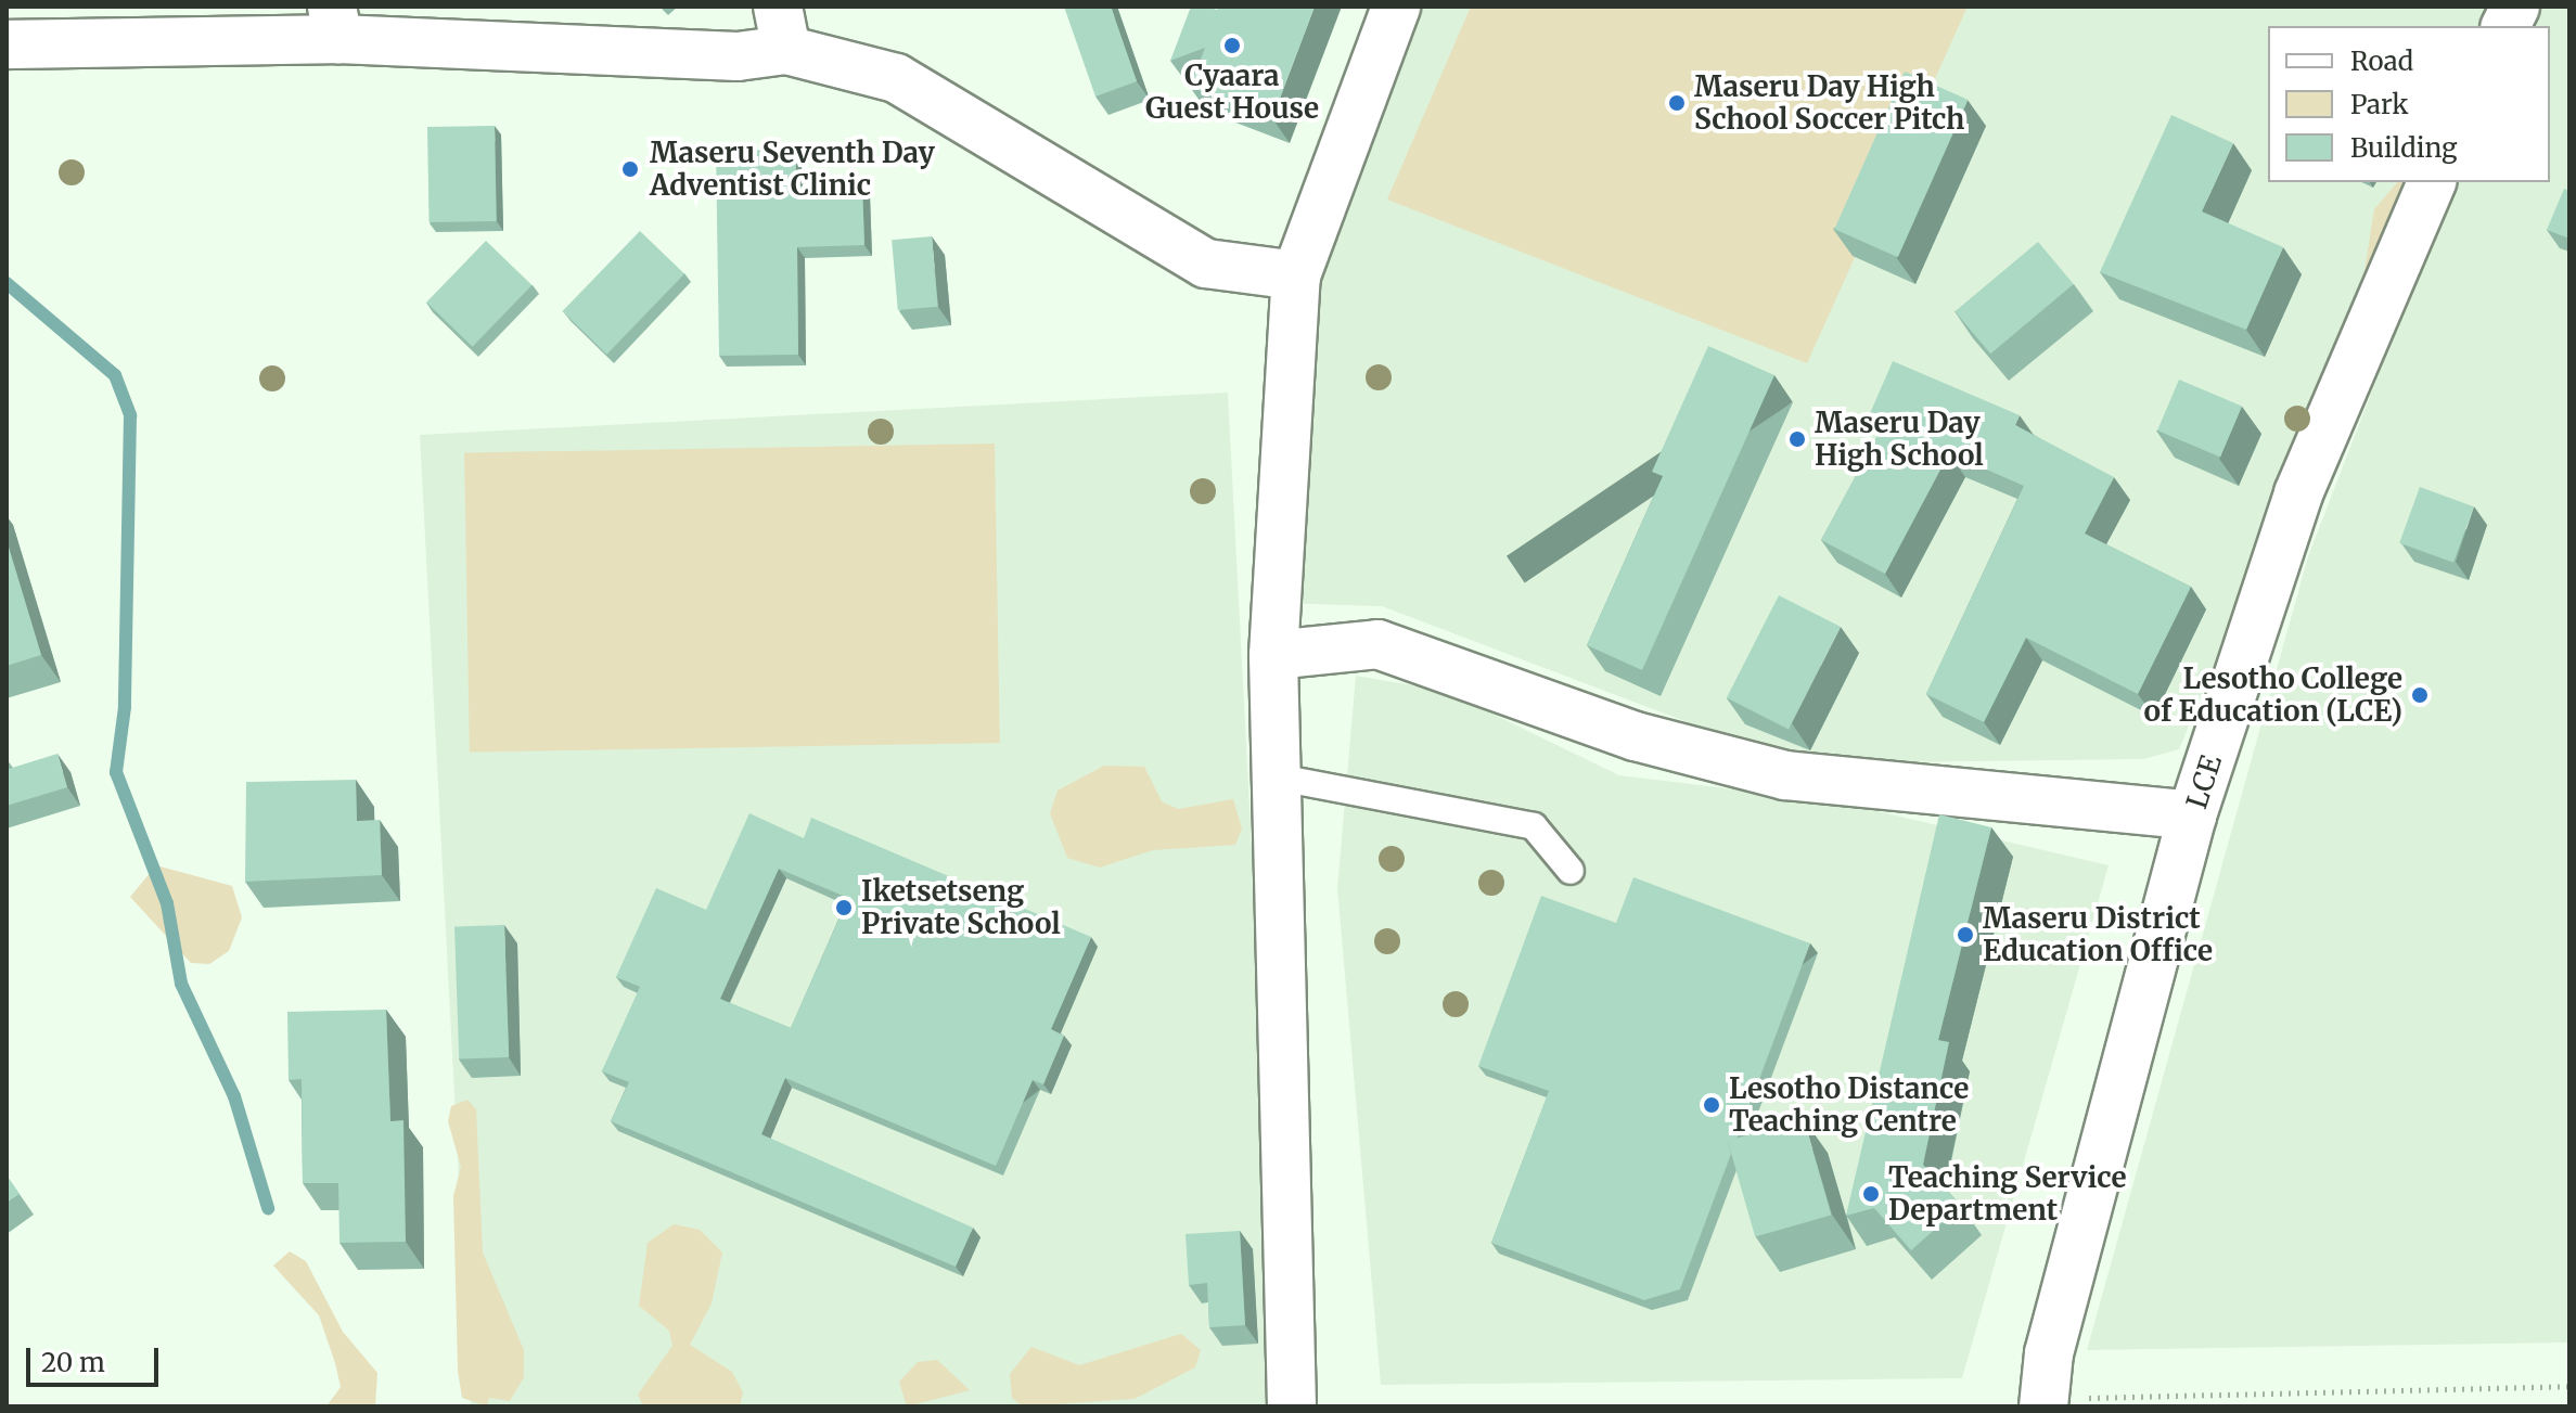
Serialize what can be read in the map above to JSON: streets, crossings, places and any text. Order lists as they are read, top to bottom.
{
  "streets": {
    "street": ["LCE"]
  },
  "places": [
    "Cyaara Guest House",
    "Maseru Day High School Soccer Pitch",
    "Maseru Seventh Day Adventist Clinic",
    "Maseru Day High School",
    "Lesotho College of Education (LCE)",
    "Iketsetseng Private School",
    "Maseru District Education Office",
    "Lesotho Distance Teaching Centre",
    "Teaching Service Department"
  ],
  "legend": ["Road", "Park", "Building"],
  "scale_bar": "20 m"
}
